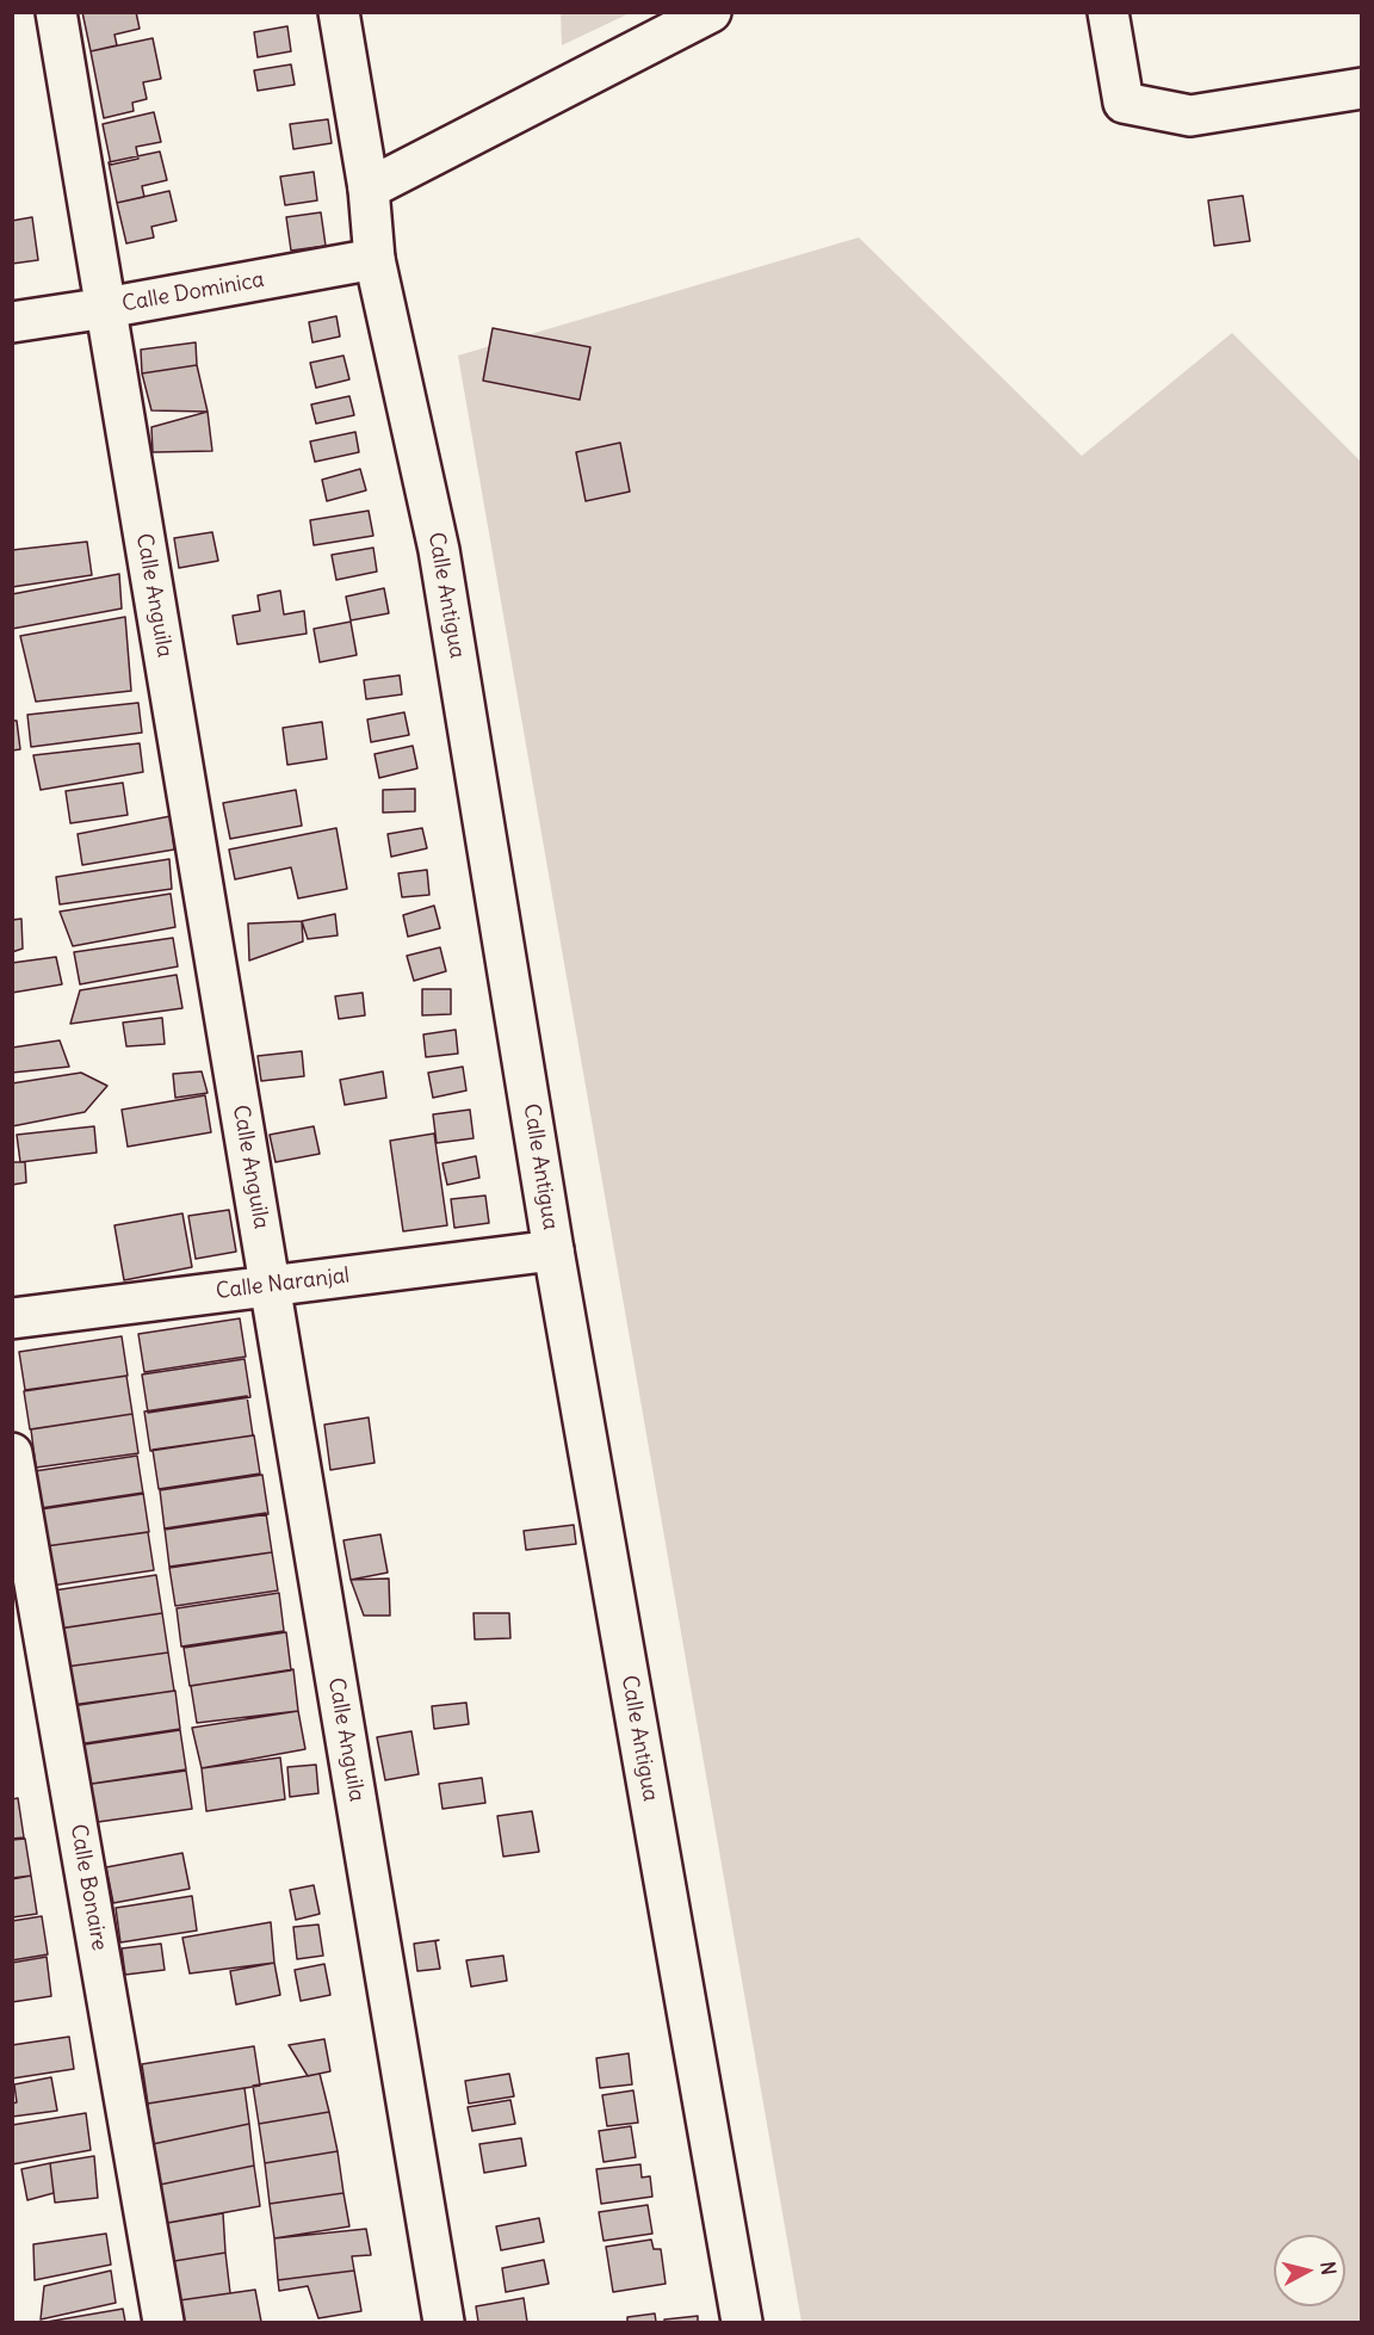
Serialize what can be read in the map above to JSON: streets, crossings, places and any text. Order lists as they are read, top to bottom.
{
  "streets": {
    "street": [
      "Calle Dominica",
      "Calle Anguila",
      "Calle Antigua",
      "Calle Naranjal",
      "Calle Bonaire"
    ]
  },
  "crossings": [
    ["Calle Dominica", "Calle Anguila"],
    ["Calle Dominica", "Calle Antigua"],
    ["Calle Anguila", "Calle Naranjal"],
    ["Calle Antigua", "Calle Naranjal"]
  ],
  "north": "right"
}
